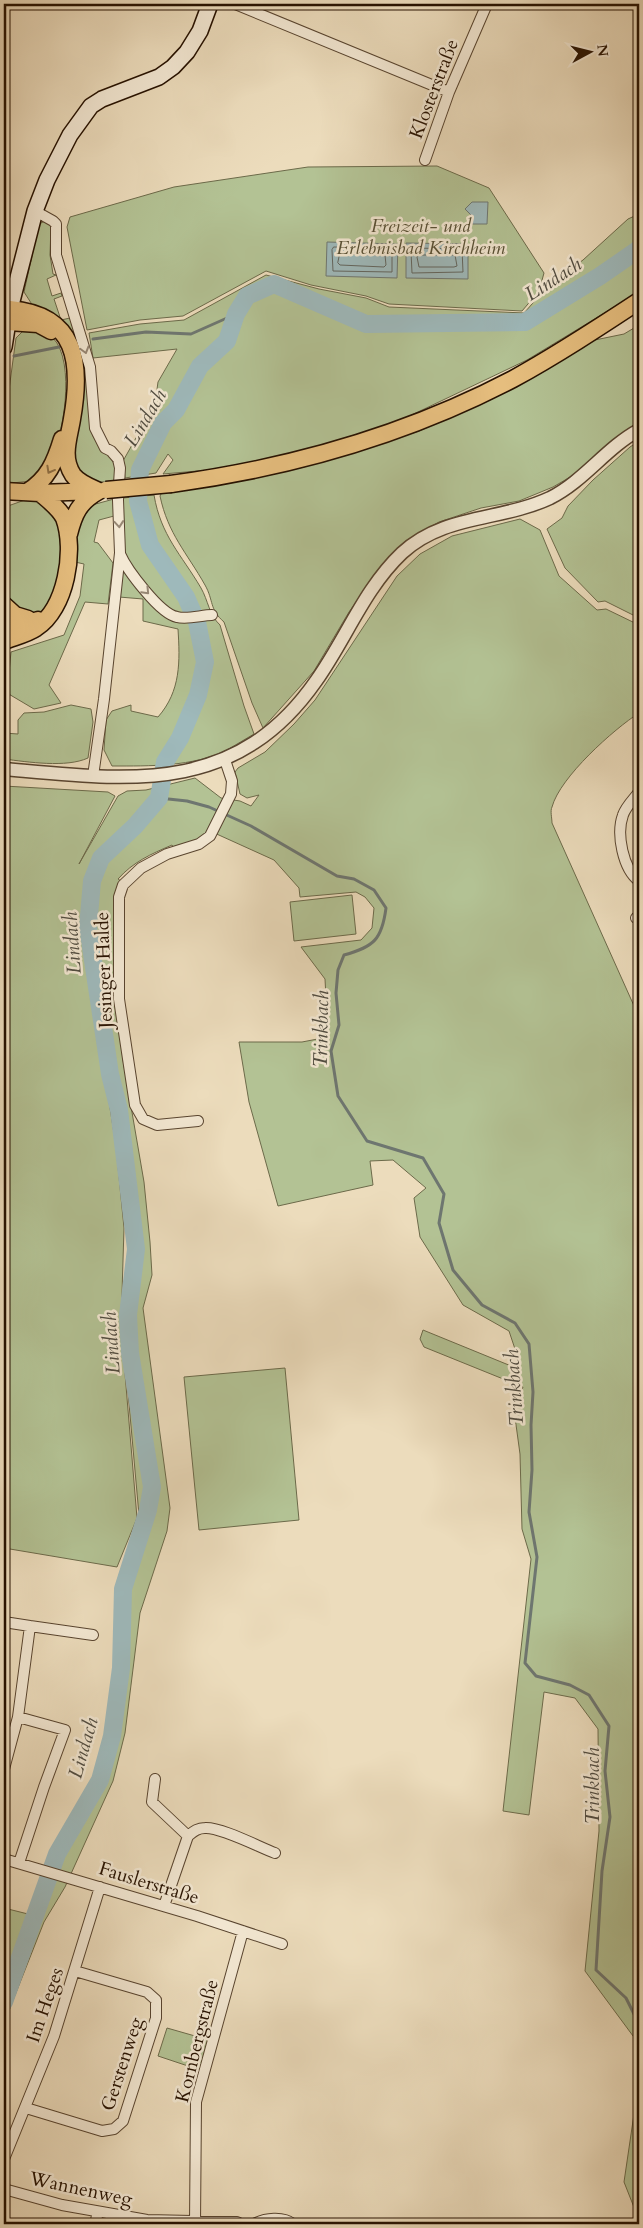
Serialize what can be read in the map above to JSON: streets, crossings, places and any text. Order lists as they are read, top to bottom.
{
  "streets": {
    "street": [
      "Klosterstraße",
      "Jesinger Halde",
      "Fauslerstraße",
      "Im Heges",
      "Kornbergstraße",
      "Gerstenweg",
      "Wannenweg"
    ]
  },
  "crossings": [
    ["Fauslerstraße", "Im Heges"],
    ["Fauslerstraße", "Kornbergstraße"],
    ["Im Heges", "Gerstenweg"],
    ["Kornbergstraße", "Wannenweg"]
  ],
  "water": ["Lindach", "Trinkbach"],
  "parks": ["Freizeit- und Erlebnisbad Kirchheim"],
  "north": "right"
}
